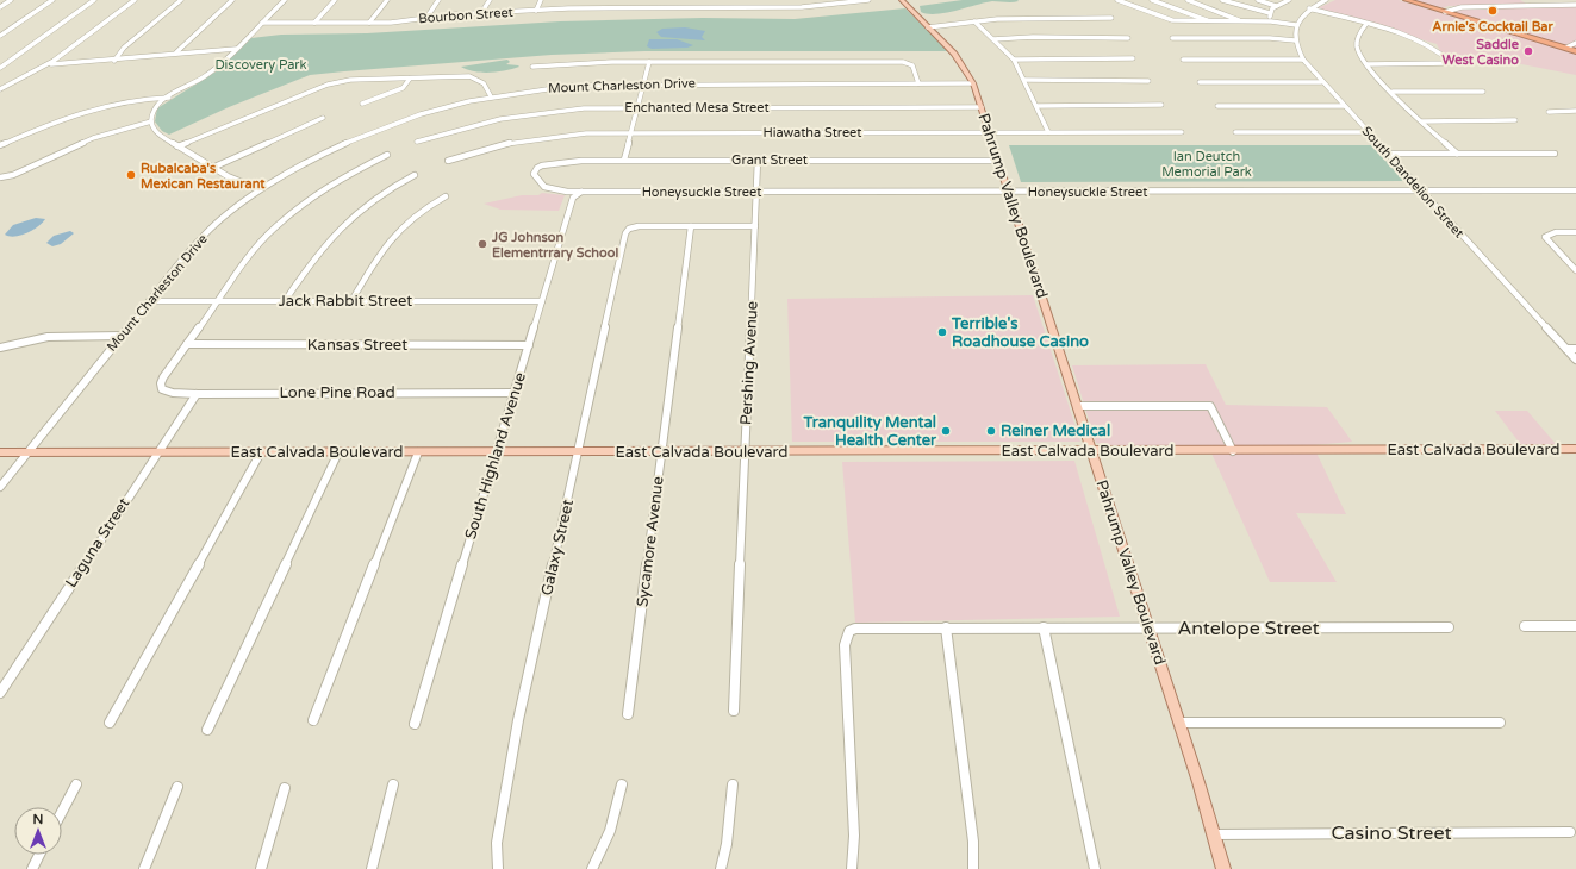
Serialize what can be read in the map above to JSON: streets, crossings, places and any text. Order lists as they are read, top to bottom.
{
  "streets": {
    "main road": ["Pahrump Valley Boulevard", "East Calvada Boulevard"],
    "street": [
      "Bourbon Street",
      "Mount Charleston Drive",
      "Enchanted Mesa Street",
      "Hiawatha Street",
      "Grant Street",
      "South Dandelion Street",
      "Honeysuckle Street",
      "Jack Rabbit Street",
      "Kansas Street",
      "Pershing Avenue",
      "Lone Pine Road",
      "South Highland Avenue",
      "Sycamore Avenue",
      "Laguna Street",
      "Galaxy Street",
      "Antelope Street",
      "Casino Street"
    ]
  },
  "crossings": [
    ["Mount Charleston Drive", "Pahrump Valley Boulevard"],
    ["Mount Charleston Drive", "Jack Rabbit Street"],
    ["Mount Charleston Drive", "East Calvada Boulevard"],
    ["Enchanted Mesa Street", "Pahrump Valley Boulevard"],
    ["Hiawatha Street", "Pahrump Valley Boulevard"],
    ["Grant Street", "Honeysuckle Street"],
    ["Grant Street", "Pahrump Valley Boulevard"],
    ["Grant Street", "Pershing Avenue"],
    ["South Dandelion Street", "Honeysuckle Street"],
    ["Honeysuckle Street", "Pahrump Valley Boulevard"],
    ["Honeysuckle Street", "Pershing Avenue"],
    ["Honeysuckle Street", "South Highland Avenue"],
    ["Pahrump Valley Boulevard", "East Calvada Boulevard"],
    ["Pahrump Valley Boulevard", "Antelope Street"],
    ["Pahrump Valley Boulevard", "Casino Street"],
    ["Jack Rabbit Street", "South Highland Avenue"],
    ["Kansas Street", "Lone Pine Road"],
    ["Kansas Street", "South Highland Avenue"],
    ["Pershing Avenue", "East Calvada Boulevard"],
    ["Lone Pine Road", "South Highland Avenue"],
    ["Lone Pine Road", "Laguna Street"],
    ["East Calvada Boulevard", "South Highland Avenue"],
    ["East Calvada Boulevard", "Sycamore Avenue"],
    ["East Calvada Boulevard", "Laguna Street"],
    ["East Calvada Boulevard", "Galaxy Street"],
    ["Sycamore Avenue", "Galaxy Street"]
  ],
  "parks": ["Discovery Park", "Ian Deutch Memorial Park"],
  "places": [
    "Arnie's Cocktail Bar",
    "Saddle West Casino",
    "Rubalcaba's Mexican Restaurant",
    "JG Johnson Elementrrary School",
    "Terrible's Roadhouse Casino",
    "Tranquility Mental Health Center",
    "Reiner Medical"
  ],
  "north": "top"
}
